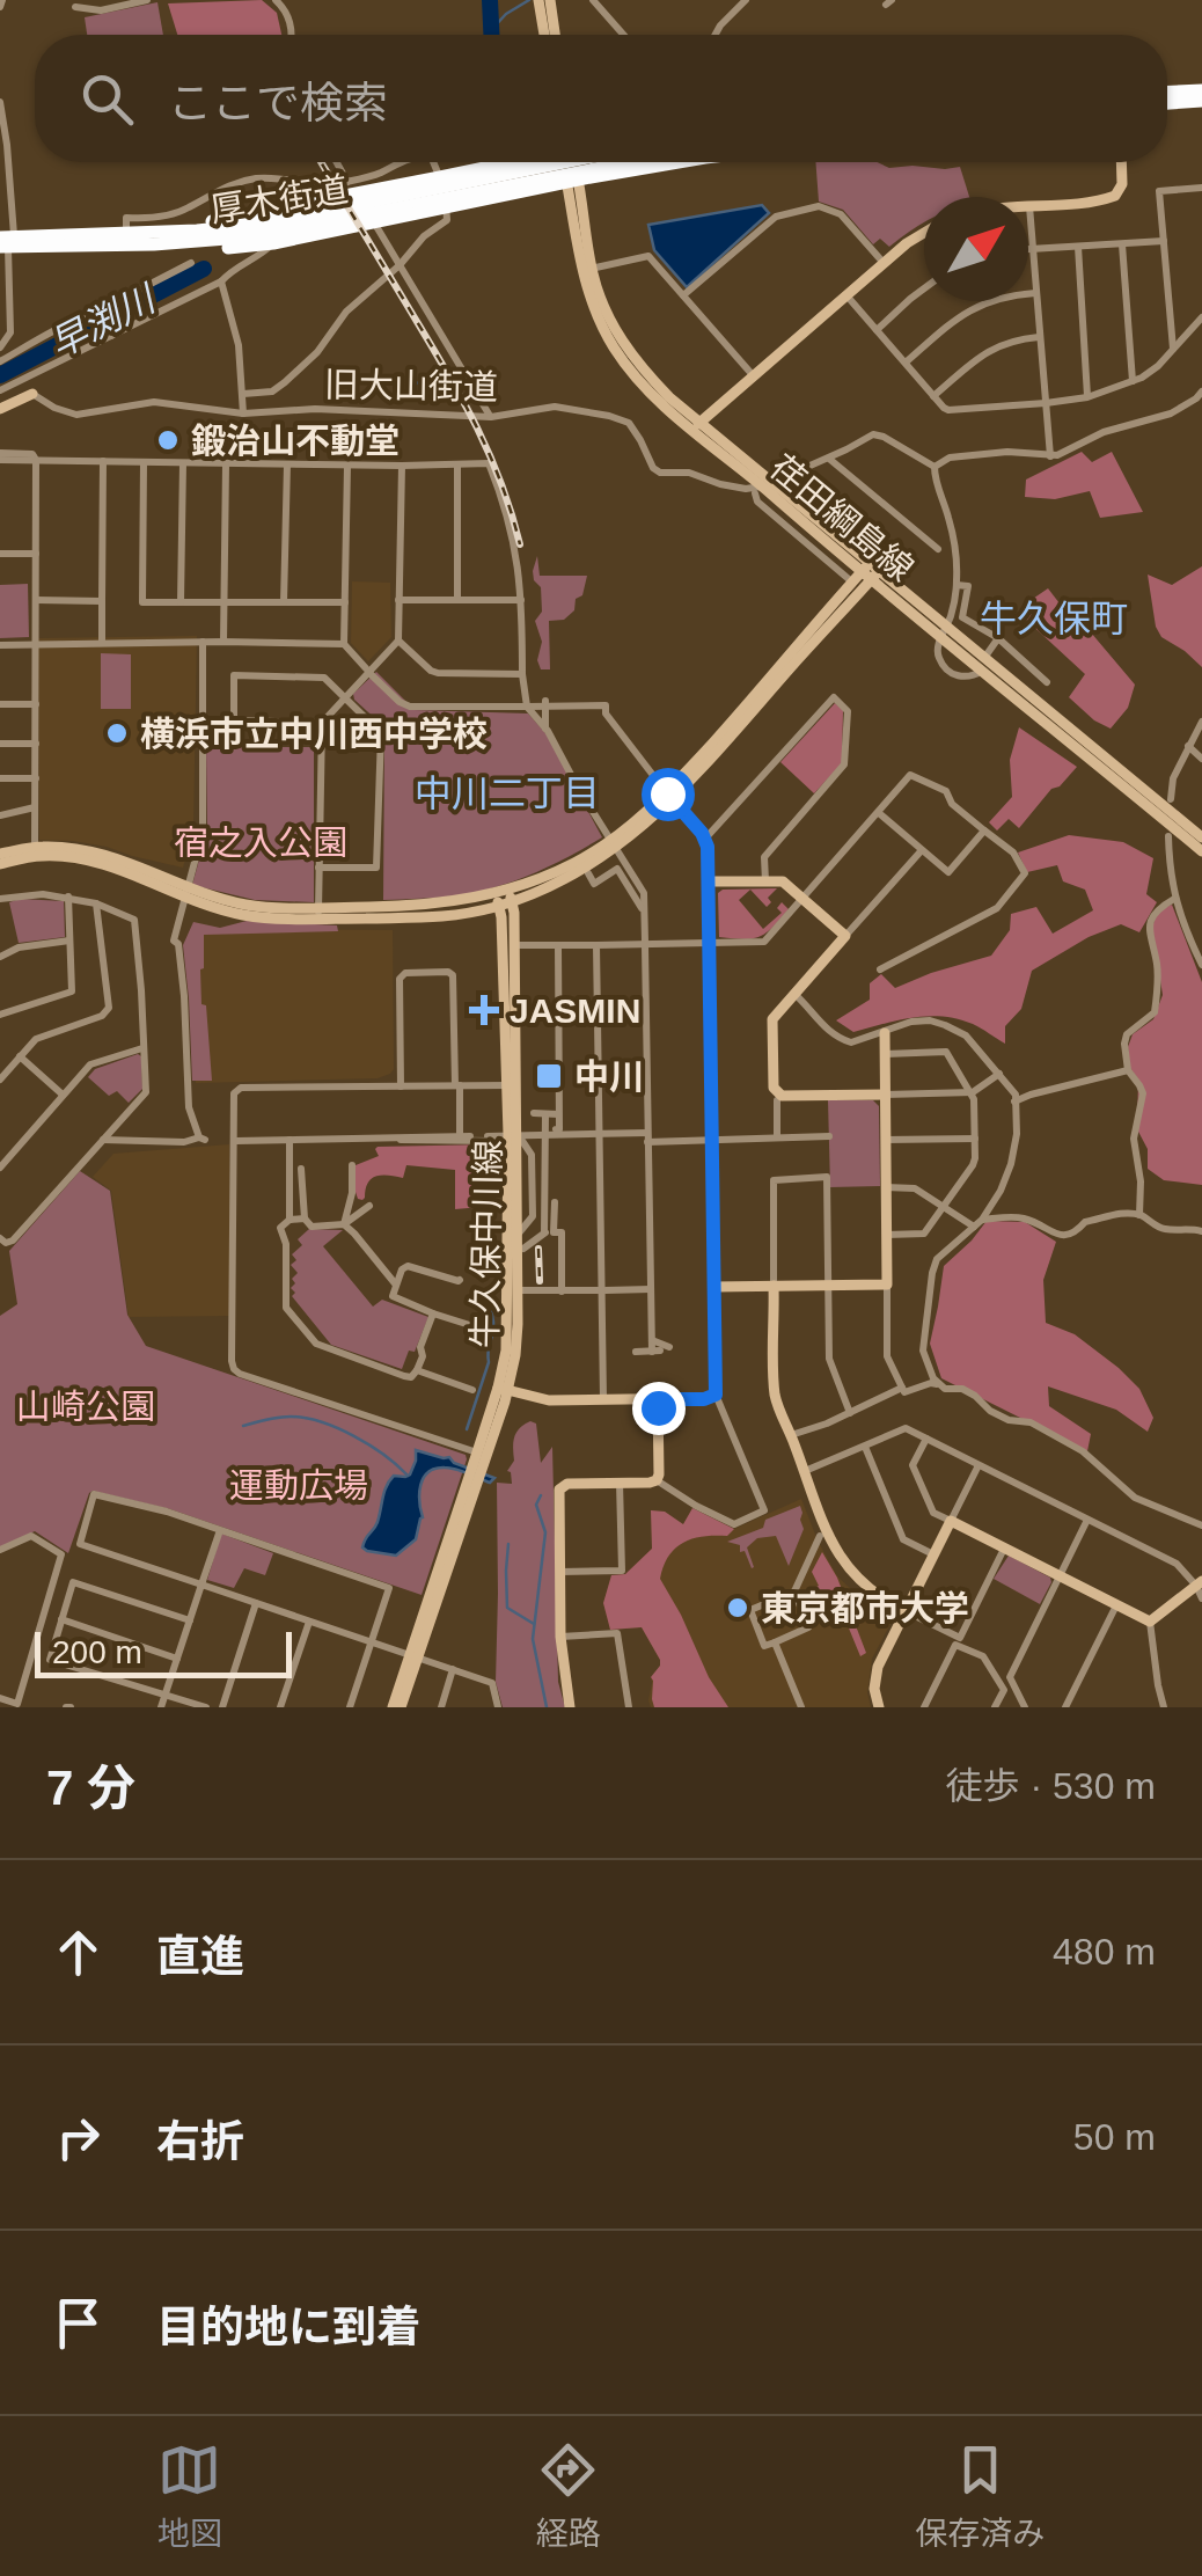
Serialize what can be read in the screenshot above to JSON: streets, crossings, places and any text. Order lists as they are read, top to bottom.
{
  "streets": {
    "highway": ["厚木街道"],
    "street": ["旧大山街道", "荏田綱島線", "牛久保中川線"]
  },
  "crossings": [
    ["旧大山街道", "荏田綱島線"]
  ],
  "districts": ["牛久保町", "中川二丁目"],
  "water": ["早渕川"],
  "parks": ["宿之入公園", "山崎公園", "運動広場"],
  "places": {
    "other": ["鍛治山不動堂", "横浜市立中川西中学校", "東京都市大学"],
    "health": ["JASMIN"],
    "transit": ["中川"]
  },
  "scale_bar": "200 m",
  "north": "top right",
  "page": {
    "search": "ここで検索",
    "scale": "200 m",
    "heading": ["7 分", "徒歩 · 530 m"],
    "list": [
      ["直進", "480 m"],
      ["右折", "50 m"],
      "目的地に到着"
    ],
    "nav": ["地図", "経路", "保存済み"]
  }
}
